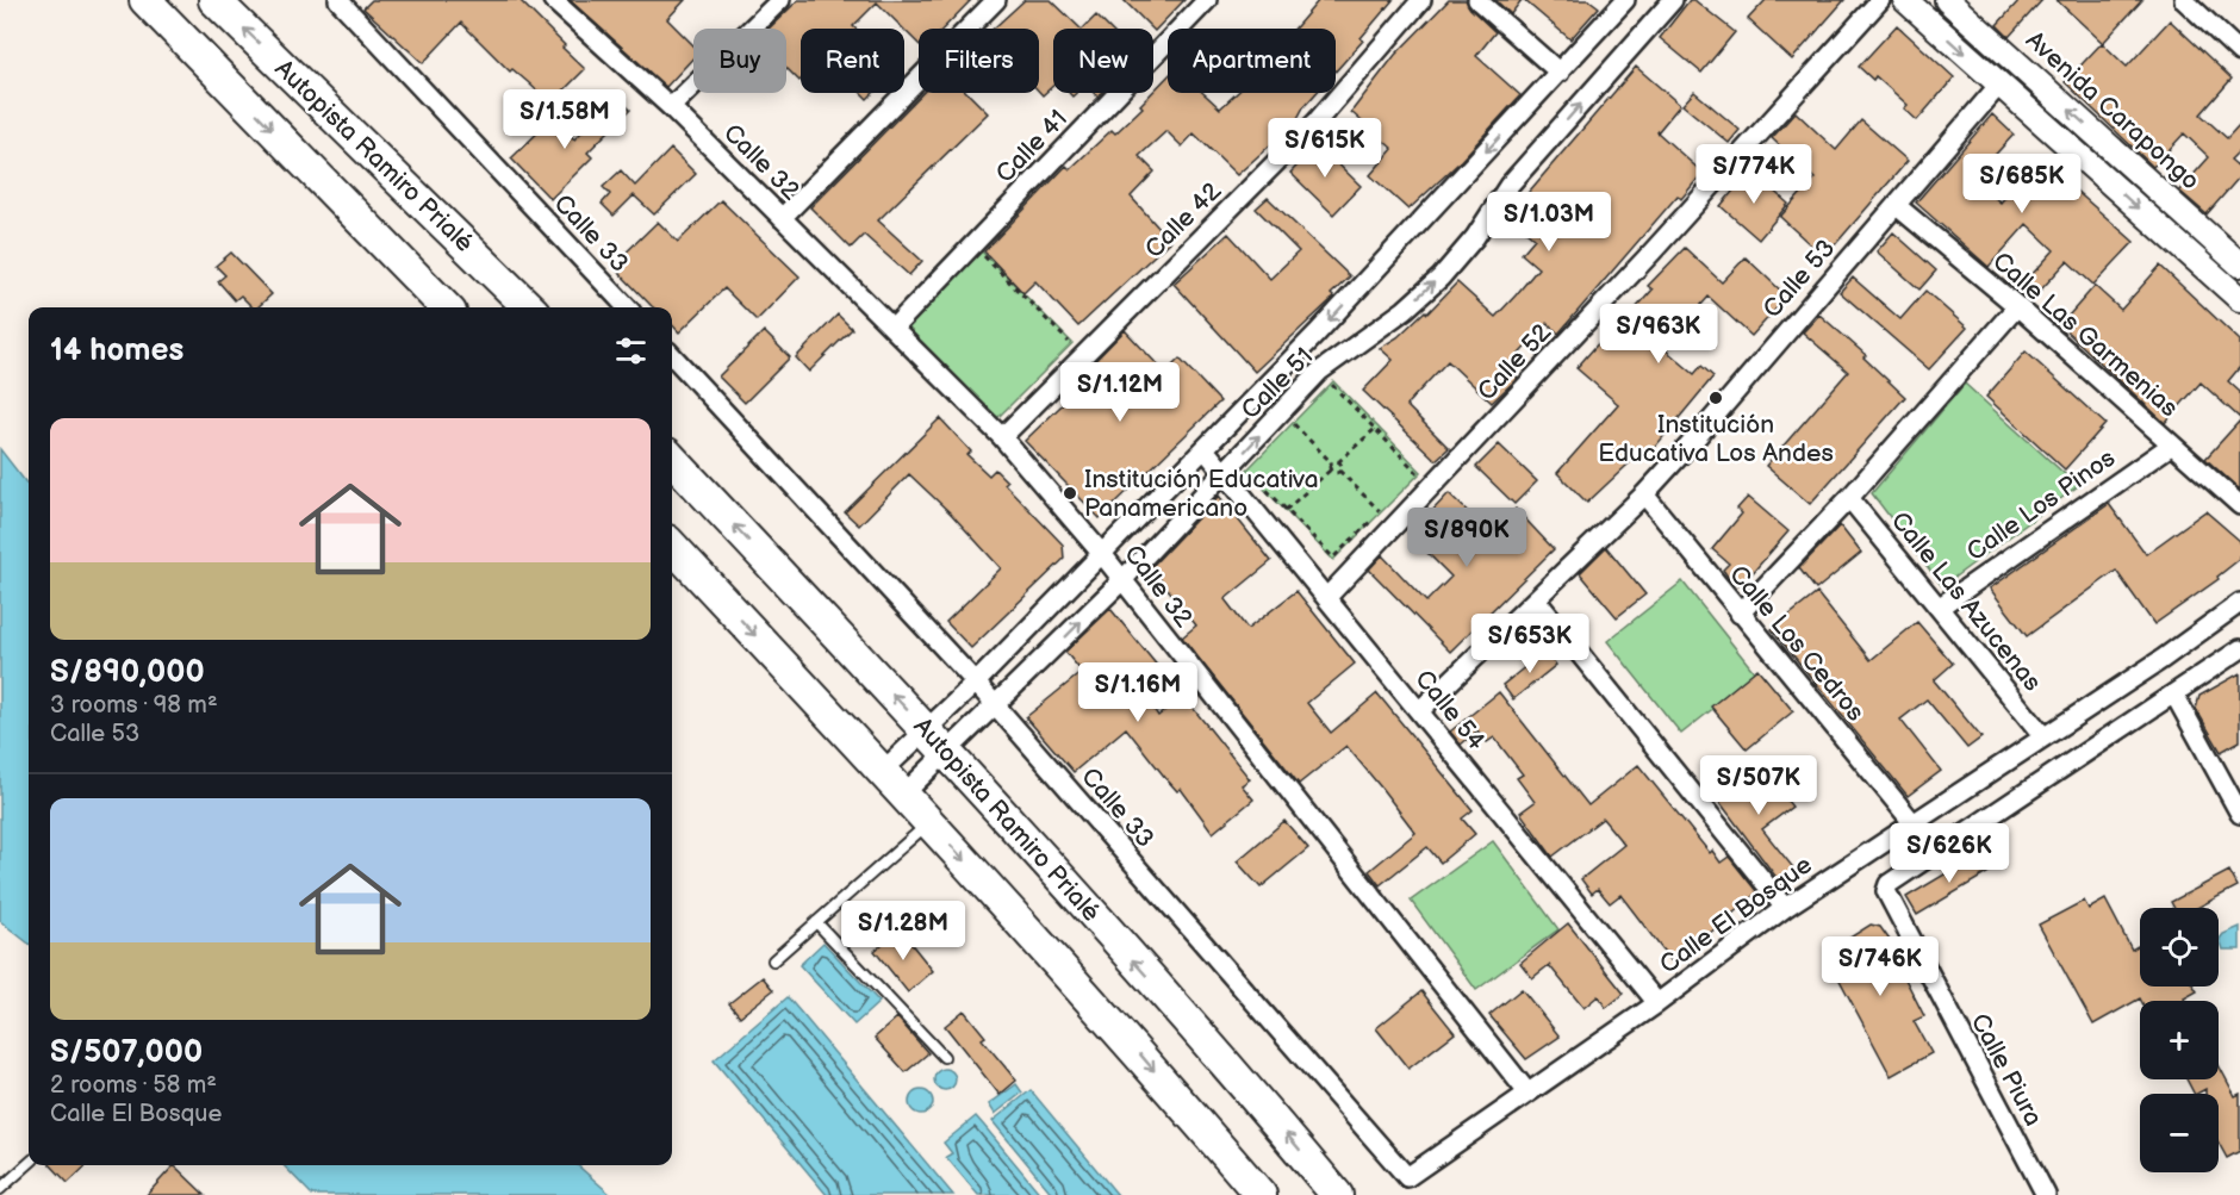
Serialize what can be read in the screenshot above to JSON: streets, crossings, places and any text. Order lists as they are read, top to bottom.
{
  "streets": {
    "highway": ["Autopista Ramiro Prialé"],
    "street": [
      "Avenida Carapongo",
      "Calle 41",
      "Calle 32",
      "Calle 42",
      "Calle 33",
      "Calle 53",
      "Calle Las Garmenias",
      "Calle 52",
      "Calle 51",
      "Calle Los Pinos",
      "Calle Las Azucenas",
      "Calle Los Cedros",
      "Calle 54",
      "Calle El Bosque",
      "Calle Piura"
    ]
  },
  "crossings": [
    ["Calle 41", "Calle 32"],
    ["Autopista Ramiro Prialé", "Calle 51"],
    ["Calle 32", "Calle 42"],
    ["Calle 32", "Calle 51"],
    ["Calle 32", "Calle El Bosque"],
    ["Calle 33", "Calle 51"],
    ["Calle 33", "Calle El Bosque"],
    ["Calle 53", "Calle Las Garmenias"],
    ["Calle 53", "Calle Los Cedros"],
    ["Calle 53", "Calle 54"],
    ["Calle Las Garmenias", "Calle Los Pinos"],
    ["Calle 52", "Calle 54"],
    ["Calle 51", "Calle 54"],
    ["Calle Los Pinos", "Calle Las Azucenas"],
    ["Calle Las Azucenas", "Calle El Bosque"],
    ["Calle Los Cedros", "Calle El Bosque"],
    ["Calle 54", "Calle El Bosque"]
  ],
  "places": ["Institución Educativa Los Andes", "Institución Educativa Panamericano"],
  "page": {
    "chip": [
      "Buy",
      "Rent",
      "Filters",
      "New",
      "Apartment"
    ],
    "price": [
      "S/1.58M",
      "S/615K",
      "S/774K",
      "S/685K",
      "S/1.03M",
      "S/963K",
      "S/1.12M",
      "S/890K",
      "S/653K",
      "S/1.16M",
      "S/507K",
      "S/626K",
      "S/1.28M",
      "S/746K"
    ],
    "heading": "14 homes",
    "list": [
      {
        "name": "S/890,000",
        "note": "3 rooms · 98 m² · Calle 53"
      },
      {
        "name": "S/507,000",
        "note": "2 rooms · 58 m² · Calle El Bosque"
      }
    ],
    "map_buttons": ["+", "−"]
  }
}
